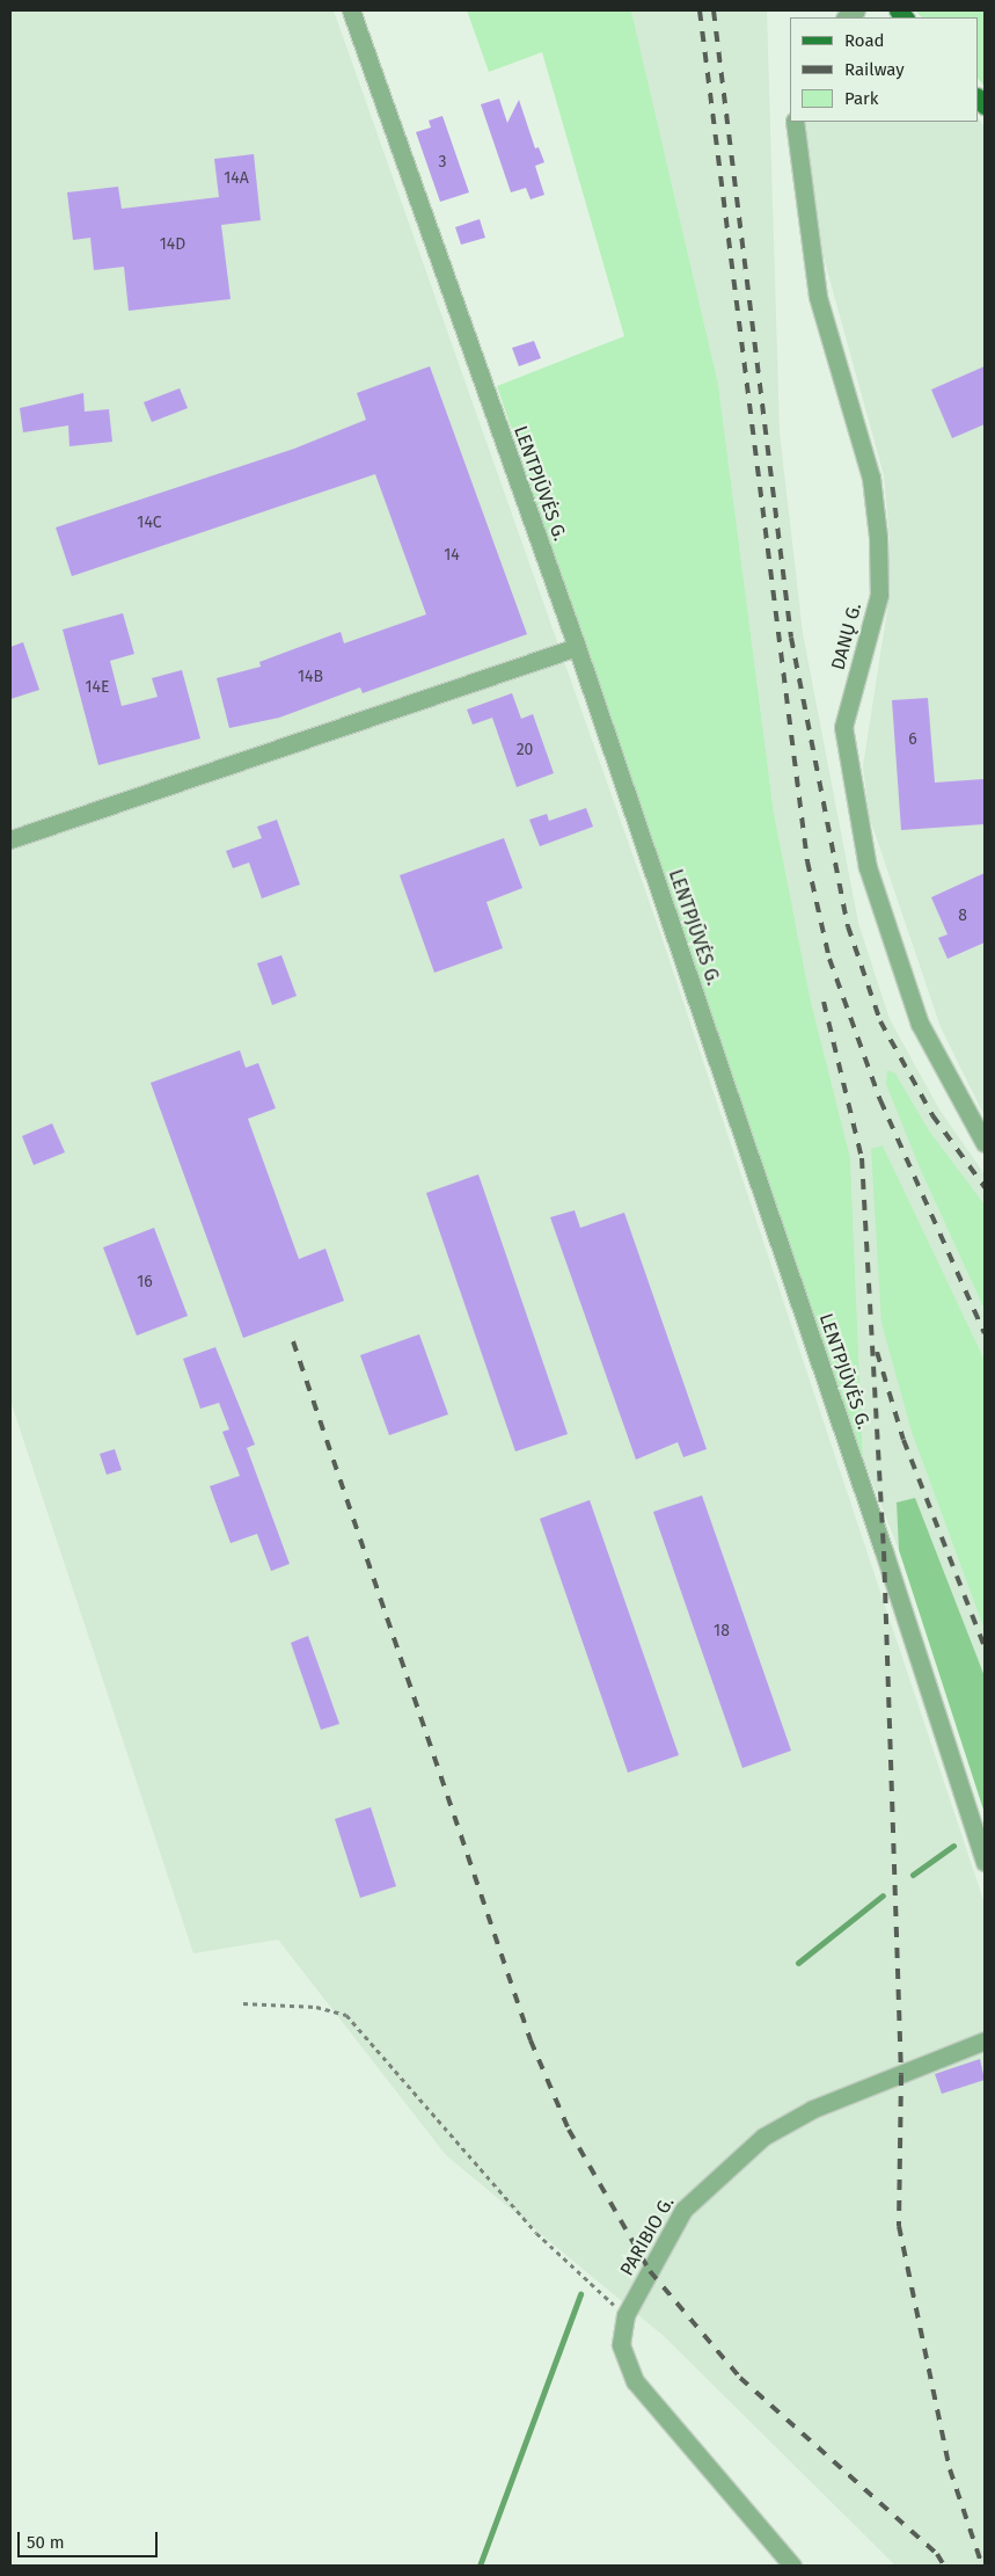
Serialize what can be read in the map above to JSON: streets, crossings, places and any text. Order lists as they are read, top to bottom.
{
  "streets": {
    "street": ["LENTPJŪVĖS G.", "DANŲ G.", "PARIBIO G."]
  },
  "house_numbers": [
    "3",
    "14A",
    "14D",
    "14C",
    "14",
    "14B",
    "14E",
    "6",
    "20",
    "8",
    "16",
    "18"
  ],
  "legend": ["Road", "Railway", "Park"],
  "scale_bar": "50 m"
}
